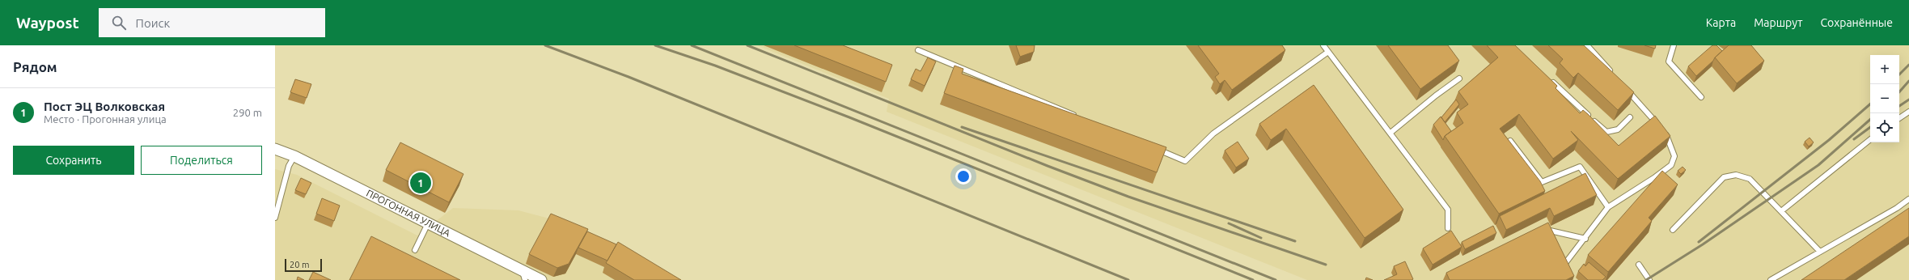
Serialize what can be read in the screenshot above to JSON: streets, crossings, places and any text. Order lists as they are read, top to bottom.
{
  "streets": {
    "street": ["ПРОГОННАЯ УЛИЦА"]
  },
  "scale_bar": "20 m",
  "page": {
    "header": "Waypost",
    "search": "Поиск",
    "nav": ["Карта", "Маршрут", "Сохранённые"],
    "heading": "Рядом",
    "map_buttons": ["+", "−"],
    "list": [
      {
        "mark": "1",
        "name": "Пост ЭЦ Волковская",
        "note": "Место · Прогонная улица",
        "value": "290 m"
      }
    ],
    "buttons": ["Сохранить", "Поделиться"],
    "pins": "1",
    "scale": "20 m"
  }
}
